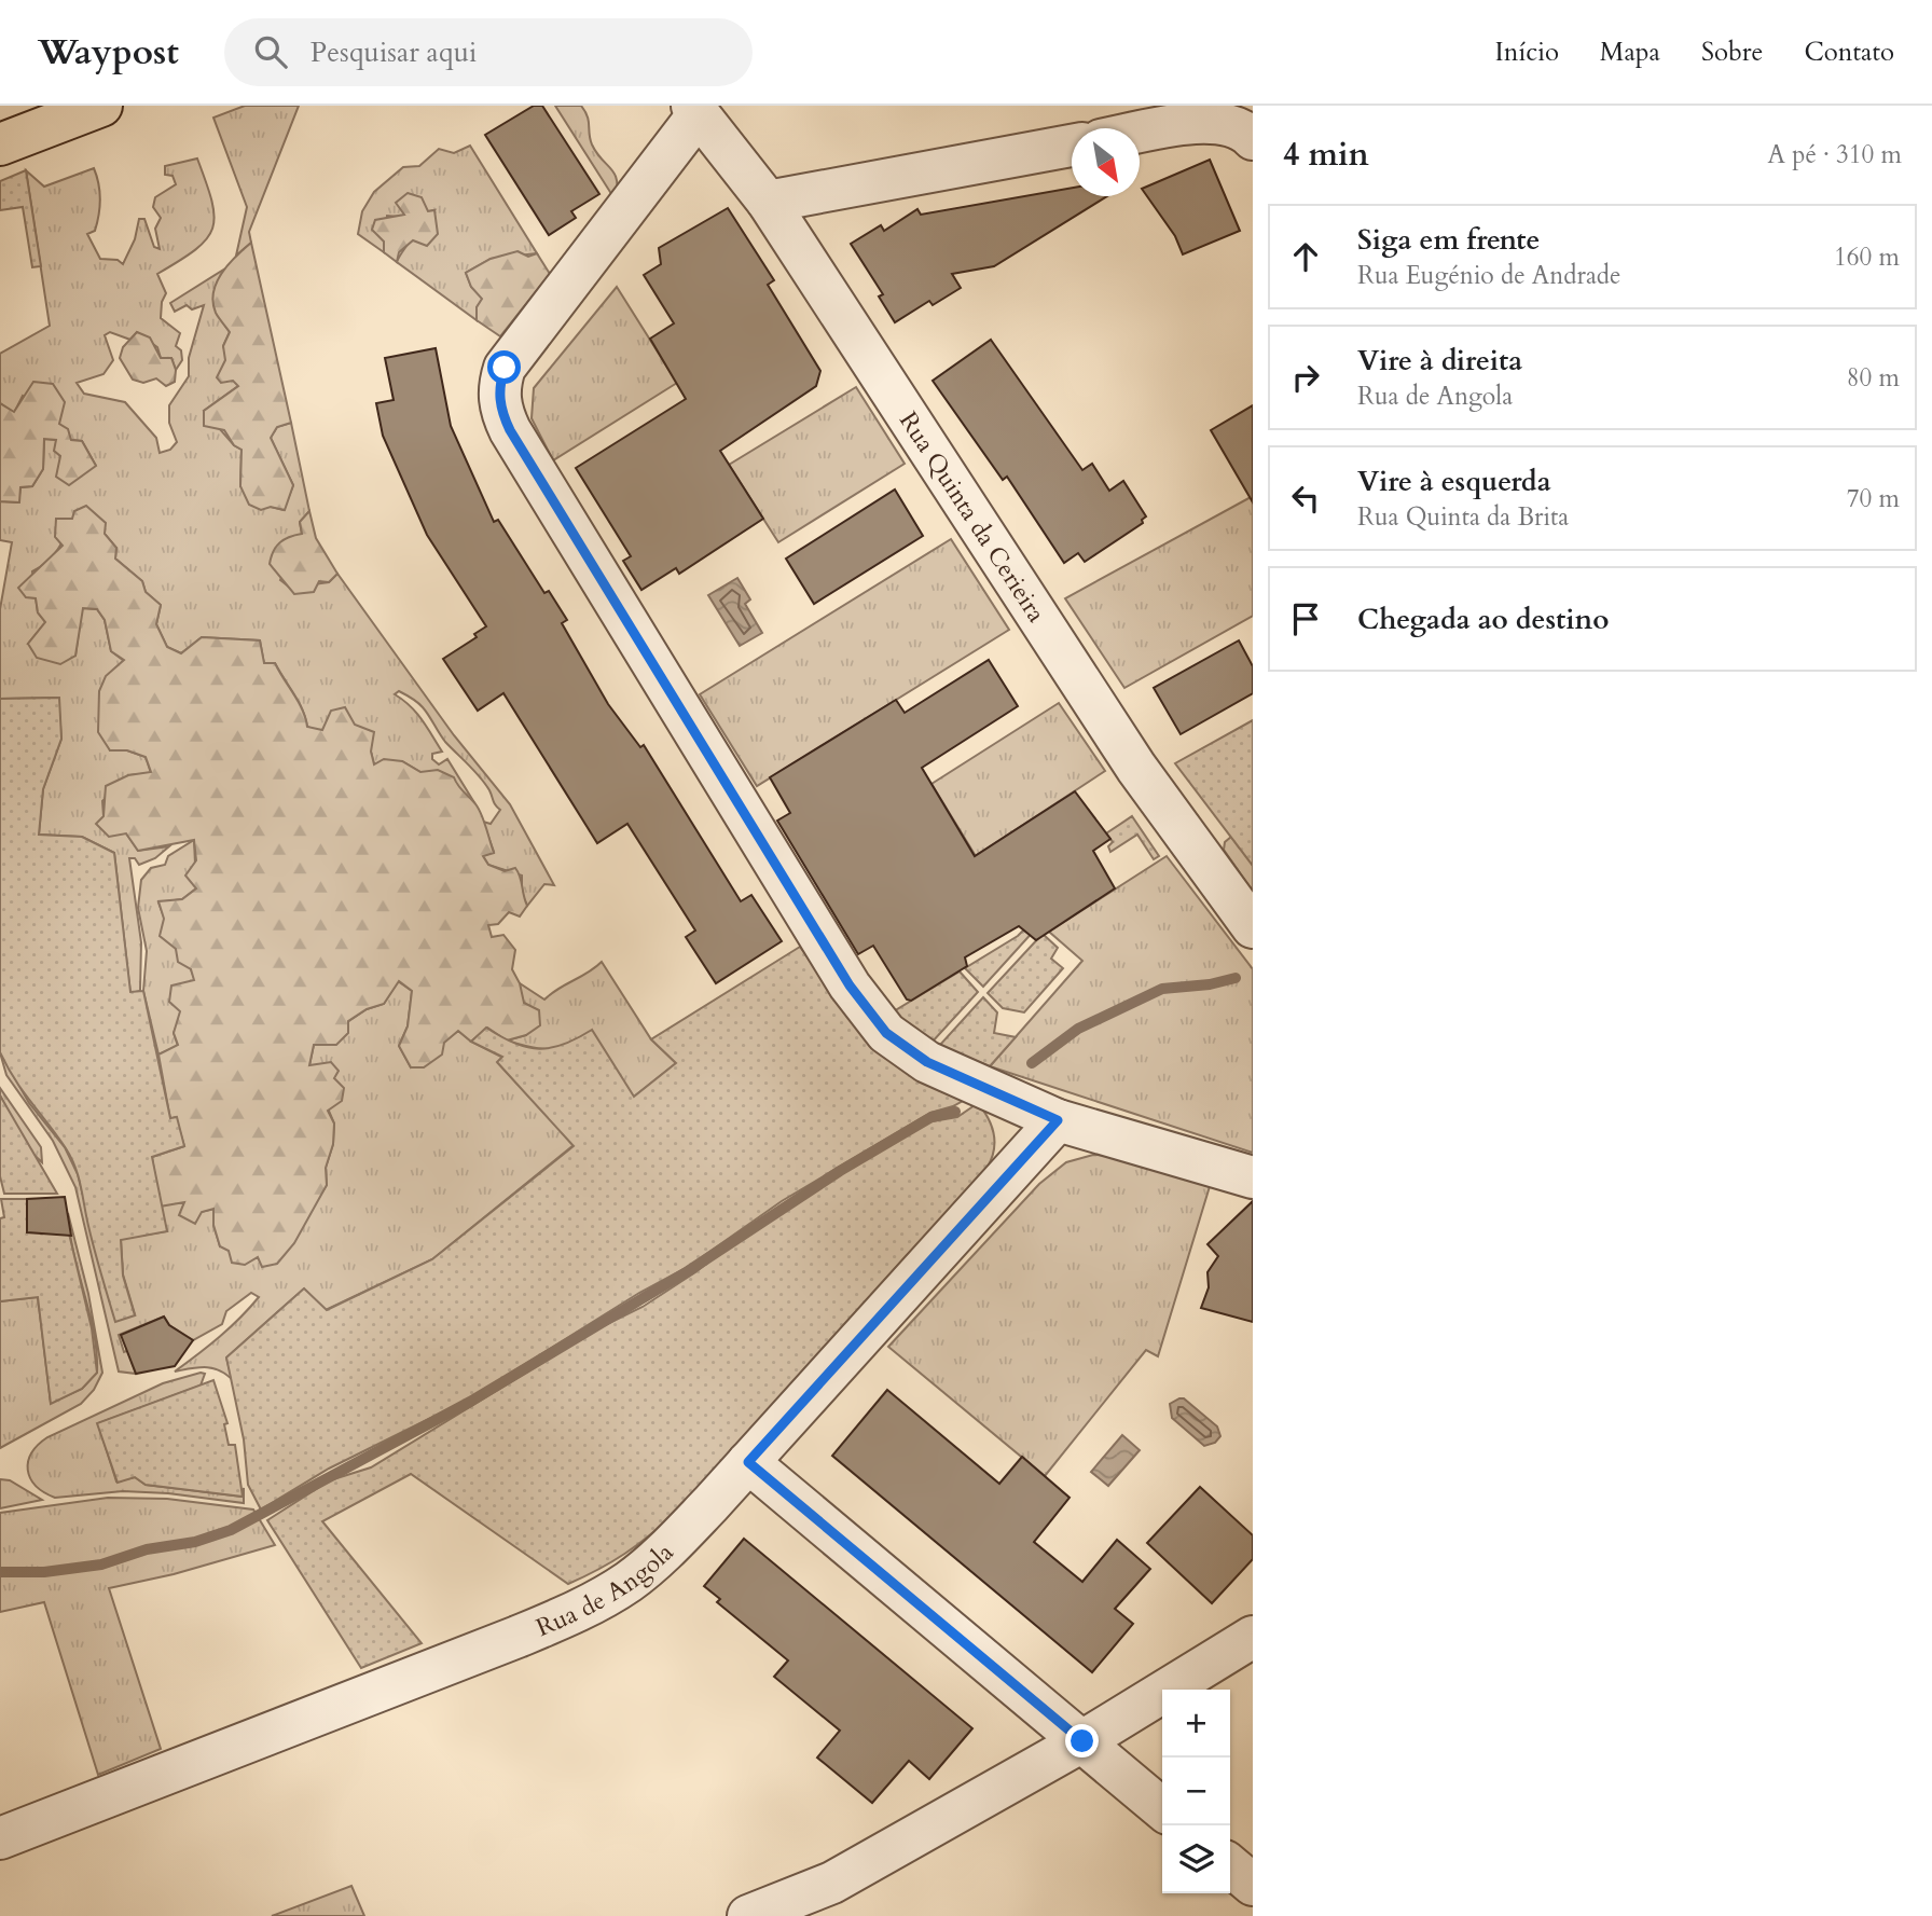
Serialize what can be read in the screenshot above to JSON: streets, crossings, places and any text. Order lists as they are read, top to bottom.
{
  "streets": {
    "street": ["Rua Quinta da Cerieira", "Rua de Angola"]
  },
  "north": "bottom right",
  "page": {
    "header": "Waypost",
    "search": "Pesquisar aqui",
    "nav": [
      "Início",
      "Mapa",
      "Sobre",
      "Contato"
    ],
    "heading": ["4 min", "A pé · 310 m"],
    "list": [
      ["Siga em frente", "Rua Eugénio de Andrade", "160 m"],
      ["Vire à direita", "Rua de Angola", "80 m"],
      ["Vire à esquerda", "Rua Quinta da Brita", "70 m"],
      "Chegada ao destino"
    ],
    "map_buttons": ["+", "−"]
  }
}
